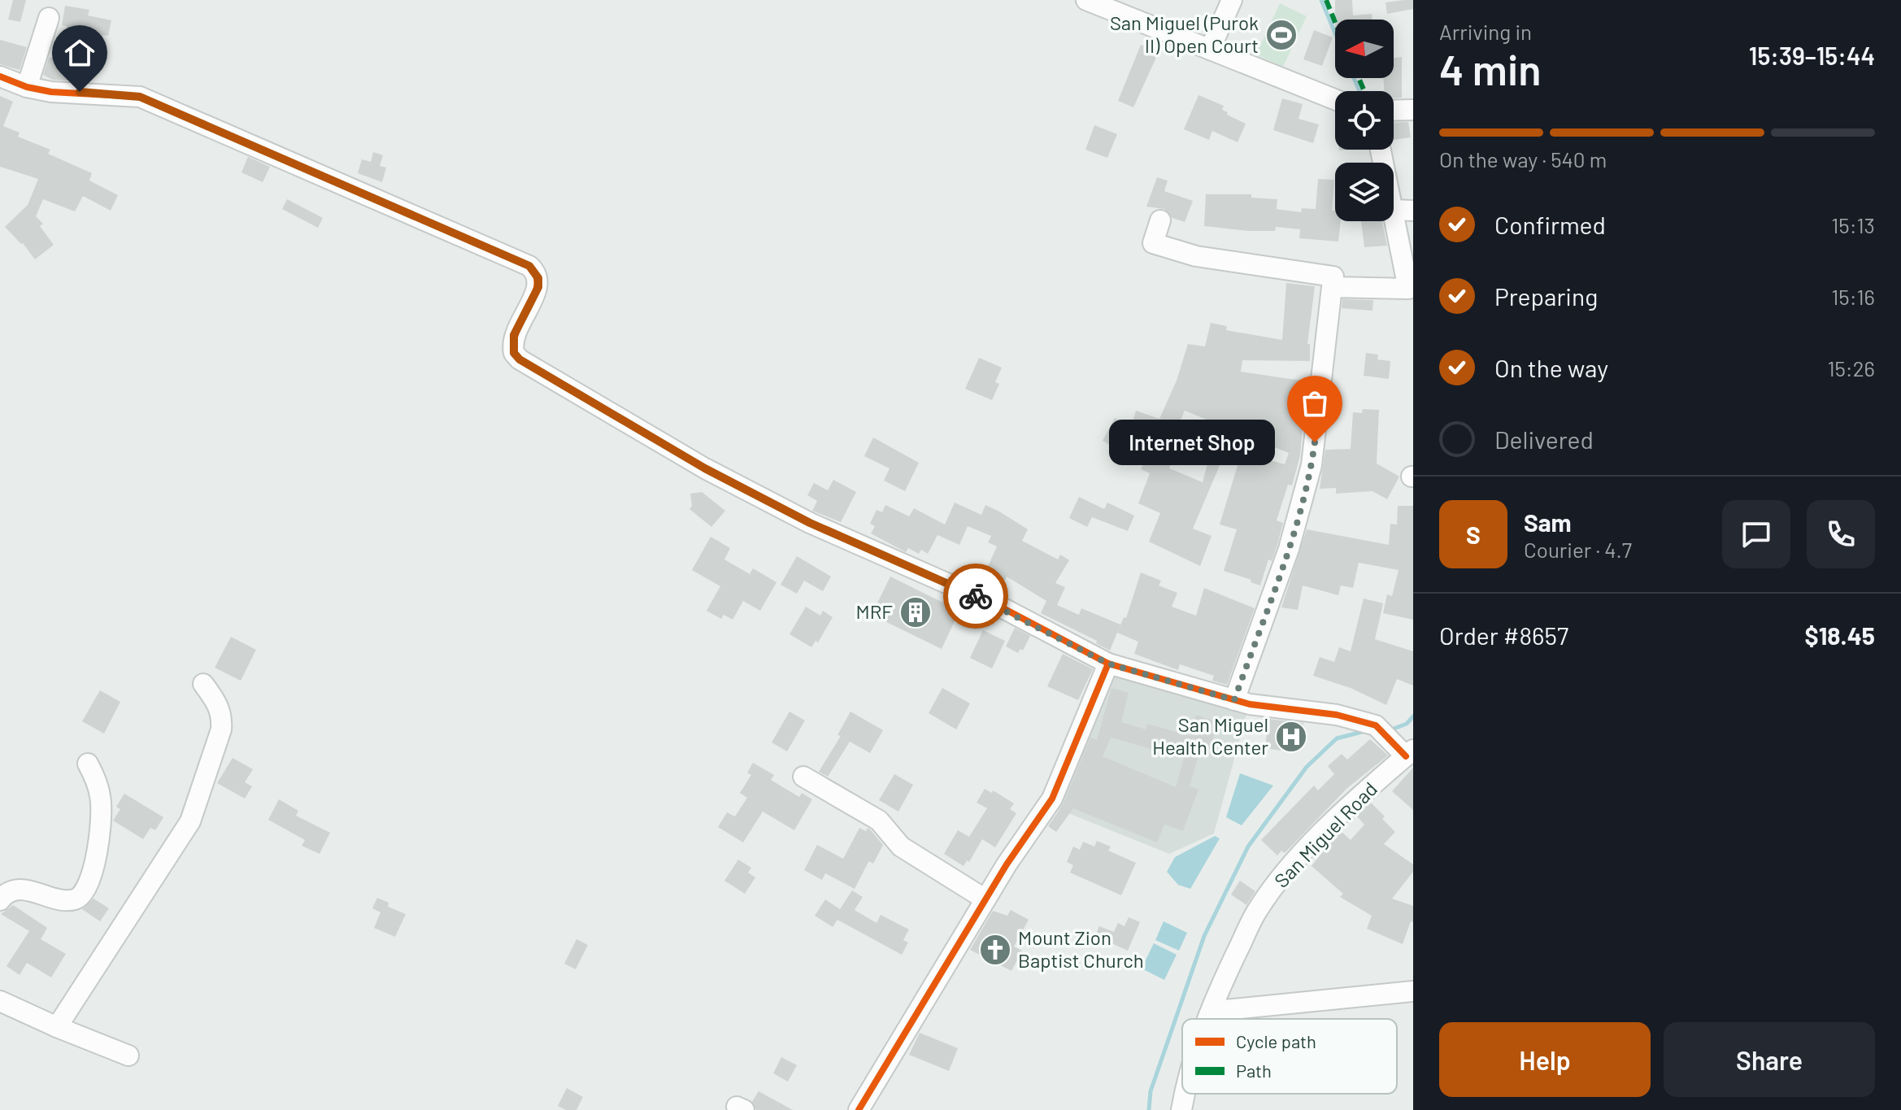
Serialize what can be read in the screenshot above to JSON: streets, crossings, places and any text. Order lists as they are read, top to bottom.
{
  "streets": {
    "street": ["San Miguel Road"]
  },
  "places": {
    "sports": ["San Miguel (Purok II) Open Court"],
    "other": ["Internet Shop"],
    "building": ["MRF"],
    "hospital": ["San Miguel Health Center"],
    "church": ["Mount Zion Baptist Church"]
  },
  "legend": ["Cycle path", "Path"],
  "north": "left",
  "page": {
    "heading": ["4 min", "Arriving in", "15:39–15:44"],
    "panel": [
      "Sam",
      "Courier · 4.7",
      "Order #8657",
      "$18.45"
    ],
    "bar": "On the way · 540 m",
    "list": [
      ["Confirmed", "15:13"],
      ["Preparing", "15:16"],
      ["On the way", "15:26"],
      "Delivered"
    ],
    "bubble": "Internet Shop",
    "round": "S",
    "buttons": ["Help", "Share"]
  }
}
